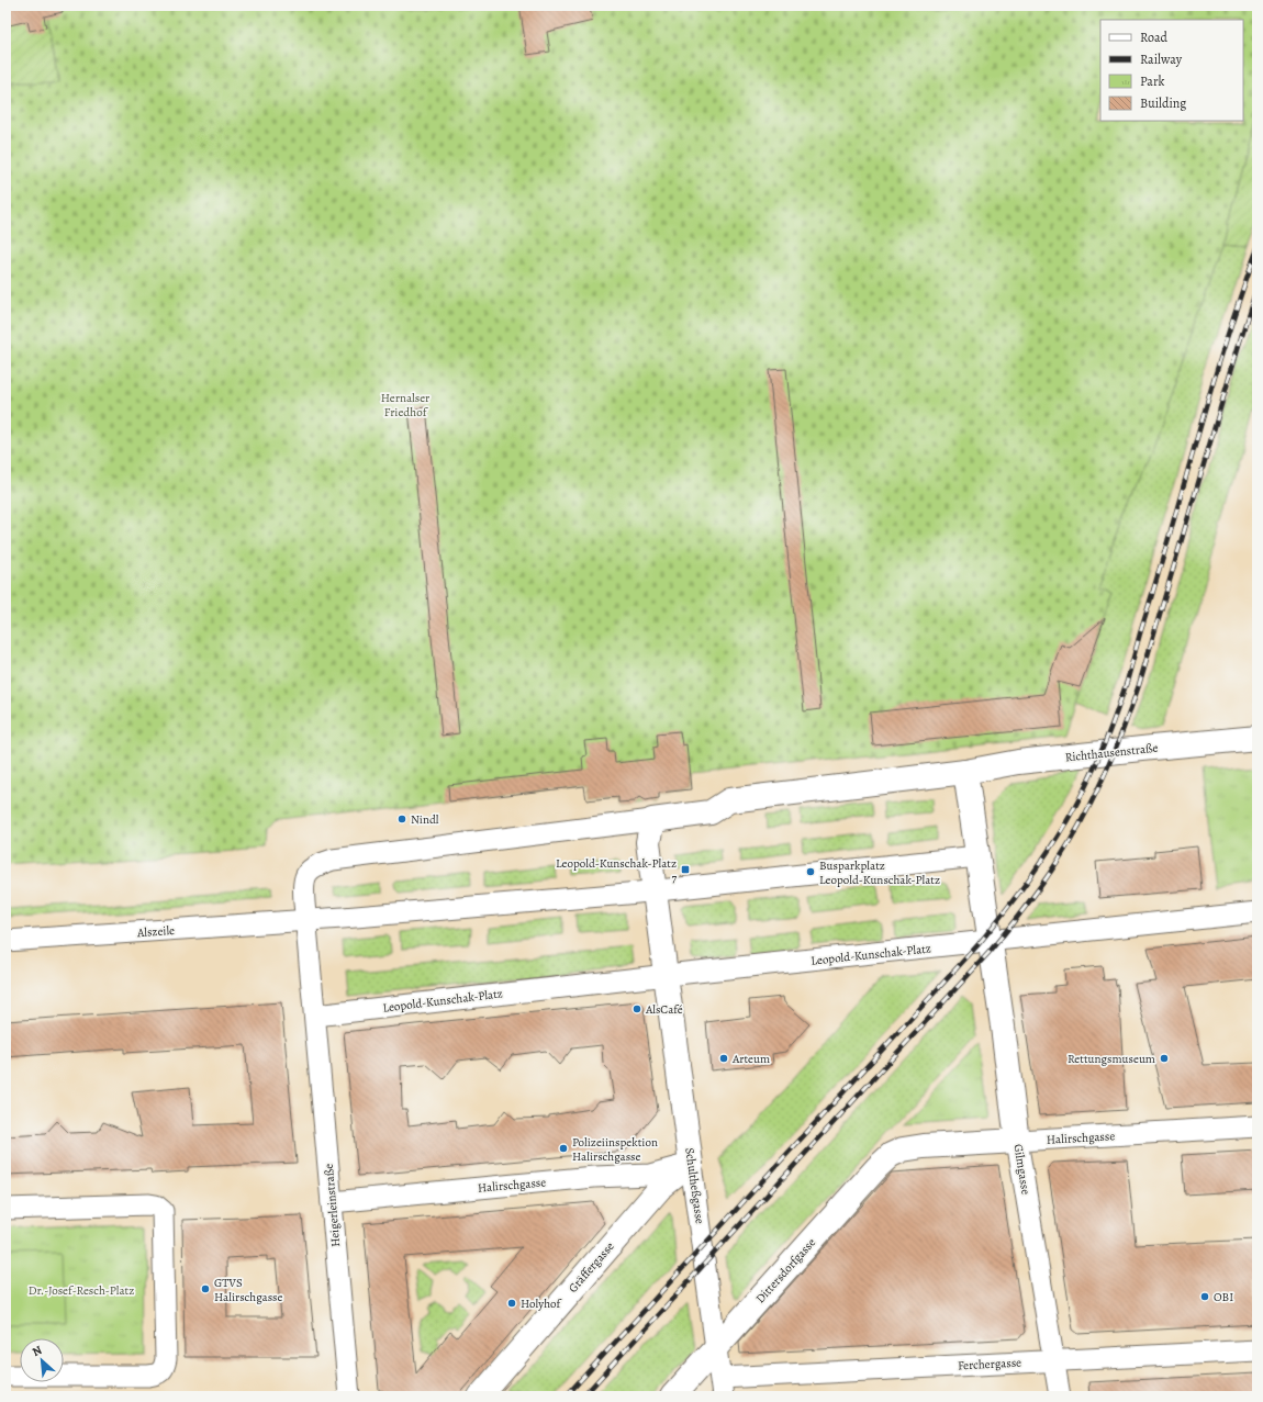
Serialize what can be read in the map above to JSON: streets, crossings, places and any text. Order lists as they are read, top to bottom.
{
  "streets": {
    "street": [
      "Richthausenstraße",
      "Alszeile",
      "Leopold-Kunschak-Platz",
      "Halirschgasse",
      "Gilmgasse",
      "Schultheßgasse",
      "Heigerleinstraße",
      "Gräffergasse",
      "Dittersdorfgasse",
      "Ferchergasse"
    ]
  },
  "crossings": [
    ["Leopold-Kunschak-Platz", "Gilmgasse"],
    ["Leopold-Kunschak-Platz", "Schultheßgasse"],
    ["Leopold-Kunschak-Platz", "Heigerleinstraße"],
    ["Halirschgasse", "Gilmgasse"],
    ["Halirschgasse", "Schultheßgasse"],
    ["Halirschgasse", "Heigerleinstraße"],
    ["Halirschgasse", "Gräffergasse"],
    ["Halirschgasse", "Dittersdorfgasse"],
    ["Gilmgasse", "Ferchergasse"],
    ["Schultheßgasse", "Gräffergasse"],
    ["Schultheßgasse", "Dittersdorfgasse"],
    ["Schultheßgasse", "Ferchergasse"]
  ],
  "parks": ["Hernalser Friedhof", "Dr.-Josef-Resch-Platz"],
  "places": {
    "other": [
      "Nindl",
      "Busparkplatz Leopold-Kunschak-Platz",
      "AlsCafé",
      "Arteum",
      "Rettungsmuseum",
      "Polizeiinspektion Halirschgasse",
      "GTVS Halirschgasse",
      "OBI",
      "Holyhof"
    ],
    "transit": ["Leopold-Kunschak-Platz 7"]
  },
  "legend": [
    "Road",
    "Railway",
    "Park",
    "Building"
  ],
  "north": "top left"
}
